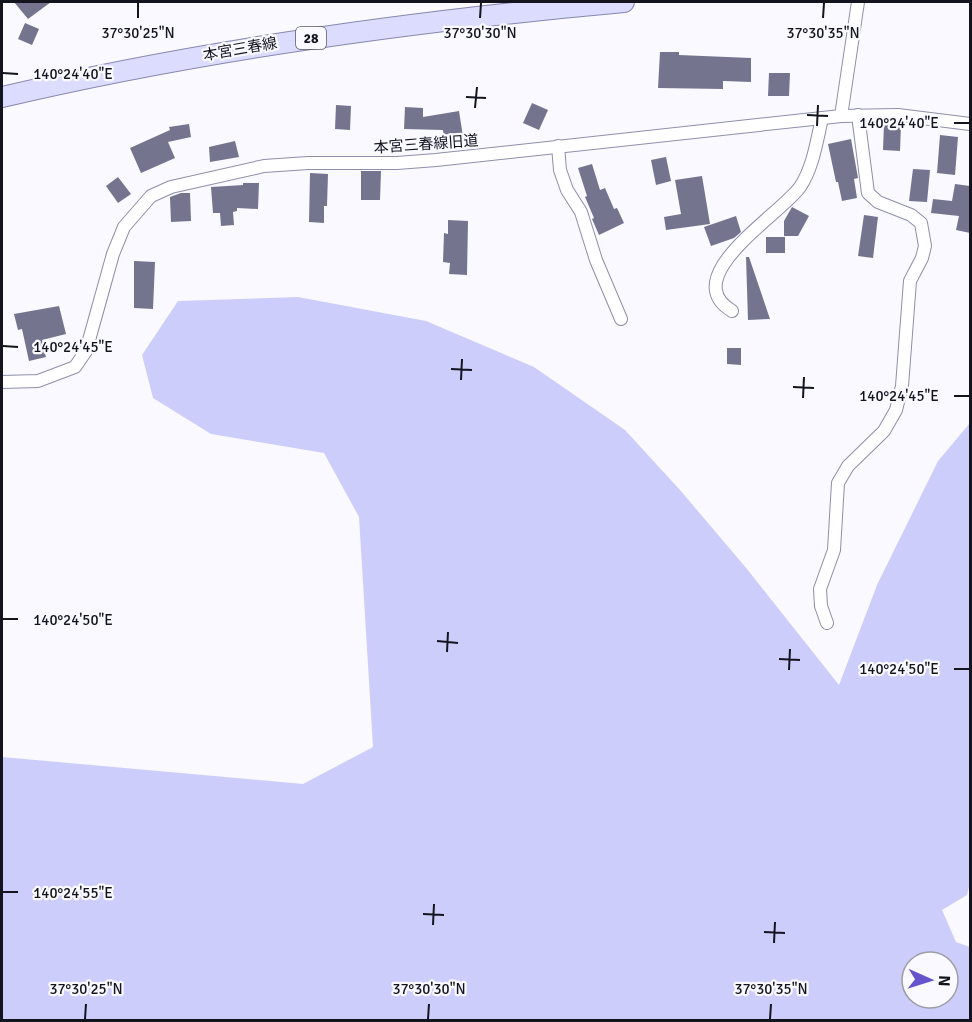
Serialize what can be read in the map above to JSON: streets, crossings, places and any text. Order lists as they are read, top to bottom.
{
  "streets": {
    "main road": ["28", "本宮三春線"],
    "street": ["本宮三春線旧道"]
  },
  "north": "right",
  "coordinates": [
    "37°30'25\"N",
    "37°30'30\"N",
    "37°30'35\"N",
    "140°24'40\"E",
    "140°24'45\"E",
    "140°24'50\"E",
    "140°24'55\"E"
  ]
}
